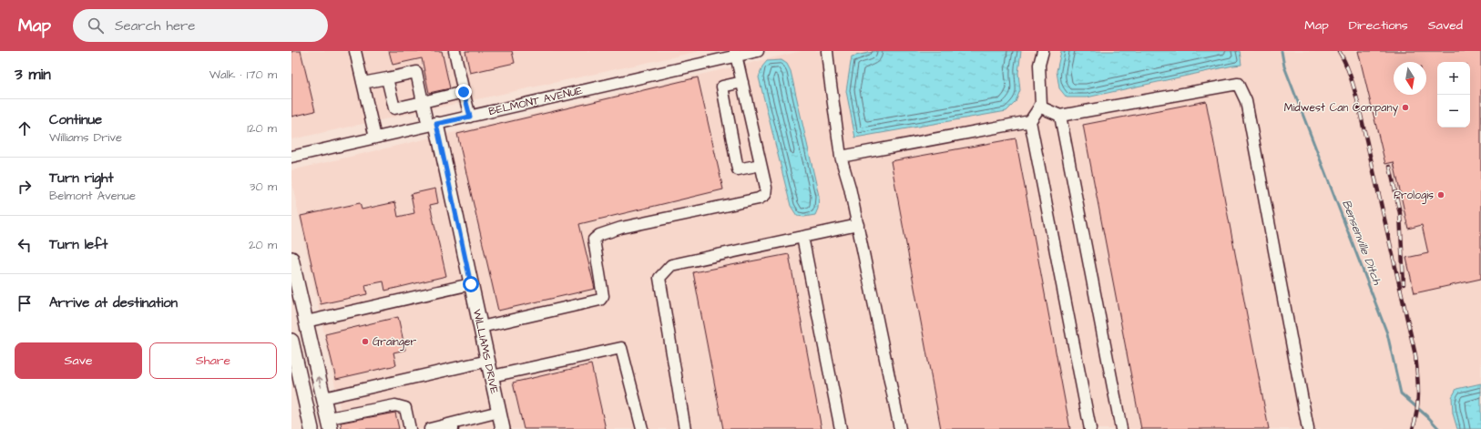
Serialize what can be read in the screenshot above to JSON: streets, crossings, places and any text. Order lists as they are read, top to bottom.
{
  "streets": {
    "main road": ["WILLIAMS DRIVE"],
    "street": ["BELMONT AVENUE"]
  },
  "crossings": [
    ["BELMONT AVENUE", "WILLIAMS DRIVE"]
  ],
  "water": ["Bensenville Ditch"],
  "places": ["Midwest Can Company", "Prologis", "Grainger"],
  "north": "bottom",
  "page": {
    "header": "Map",
    "search": "Search here",
    "nav": ["Map", "Directions", "Saved"],
    "heading": ["3 min", "Walk · 170 m"],
    "map_buttons": ["+", "−"],
    "list": [
      ["Continue", "Williams Drive", "120 m"],
      ["Turn right", "Belmont Avenue", "30 m"],
      ["Turn left", "20 m"],
      "Arrive at destination"
    ],
    "buttons": ["Save", "Share"]
  }
}
